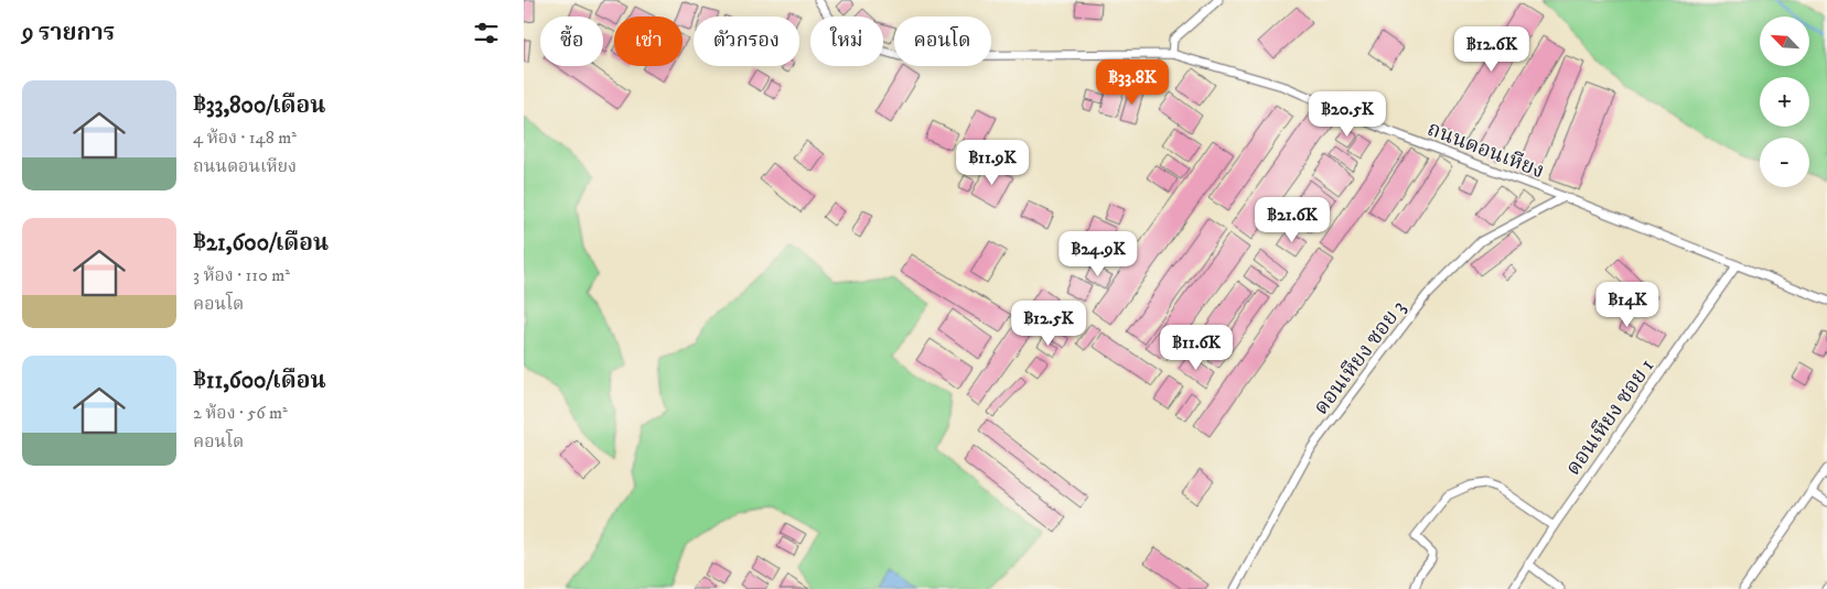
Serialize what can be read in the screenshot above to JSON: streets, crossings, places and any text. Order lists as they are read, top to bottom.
{
  "streets": {
    "street": ["ถนนดอนเหียง", "ดอนเหียง ซอย 3", "ดอนเหียง ซอย 1"]
  },
  "crossings": [
    ["ถนนดอนเหียง", "ดอนเหียง ซอย 3"],
    ["ถนนดอนเหียง", "ดอนเหียง ซอย 1"]
  ],
  "north": "top left",
  "page": {
    "heading": "9 รายการ",
    "map_buttons": ["+", "−"],
    "chip": [
      "ซื้อ",
      "เช่า",
      "ตัวกรอง",
      "ใหม่",
      "คอนโด"
    ],
    "price": [
      "฿12.6K",
      "฿33.8K",
      "฿20.5K",
      "฿11.9K",
      "฿21.6K",
      "฿24.9K",
      "฿14K",
      "฿12.5K",
      "฿11.6K"
    ],
    "list": [
      {
        "name": "฿33,800/เดือน",
        "note": "4 ห้อง · 148 m² · ถนนดอนเหียง"
      },
      {
        "name": "฿21,600/เดือน",
        "note": "3 ห้อง · 110 m² · คอนโด"
      },
      {
        "name": "฿11,600/เดือน",
        "note": "2 ห้อง · 56 m² · คอนโด"
      }
    ]
  }
}
